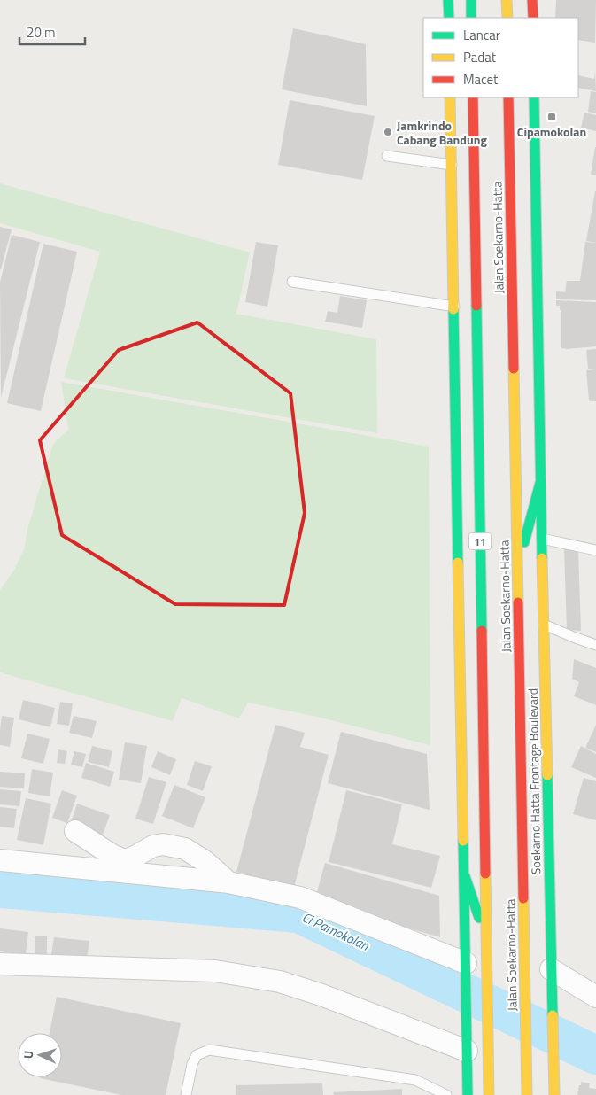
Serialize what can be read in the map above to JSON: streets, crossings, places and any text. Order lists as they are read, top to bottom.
{
  "streets": {
    "main road": ["Jalan Soekarno-Hatta", "11", "Soekarno Hatta Frontage Boulevard"]
  },
  "water": ["Ci Pamokolan"],
  "places": {
    "transit": ["Cipamokolan"],
    "other": ["Jamkrindo Cabang Bandung"]
  },
  "legend": ["Lancar", "Padat", "Macet"],
  "scale_bar": "20 m",
  "north": "left"
}
